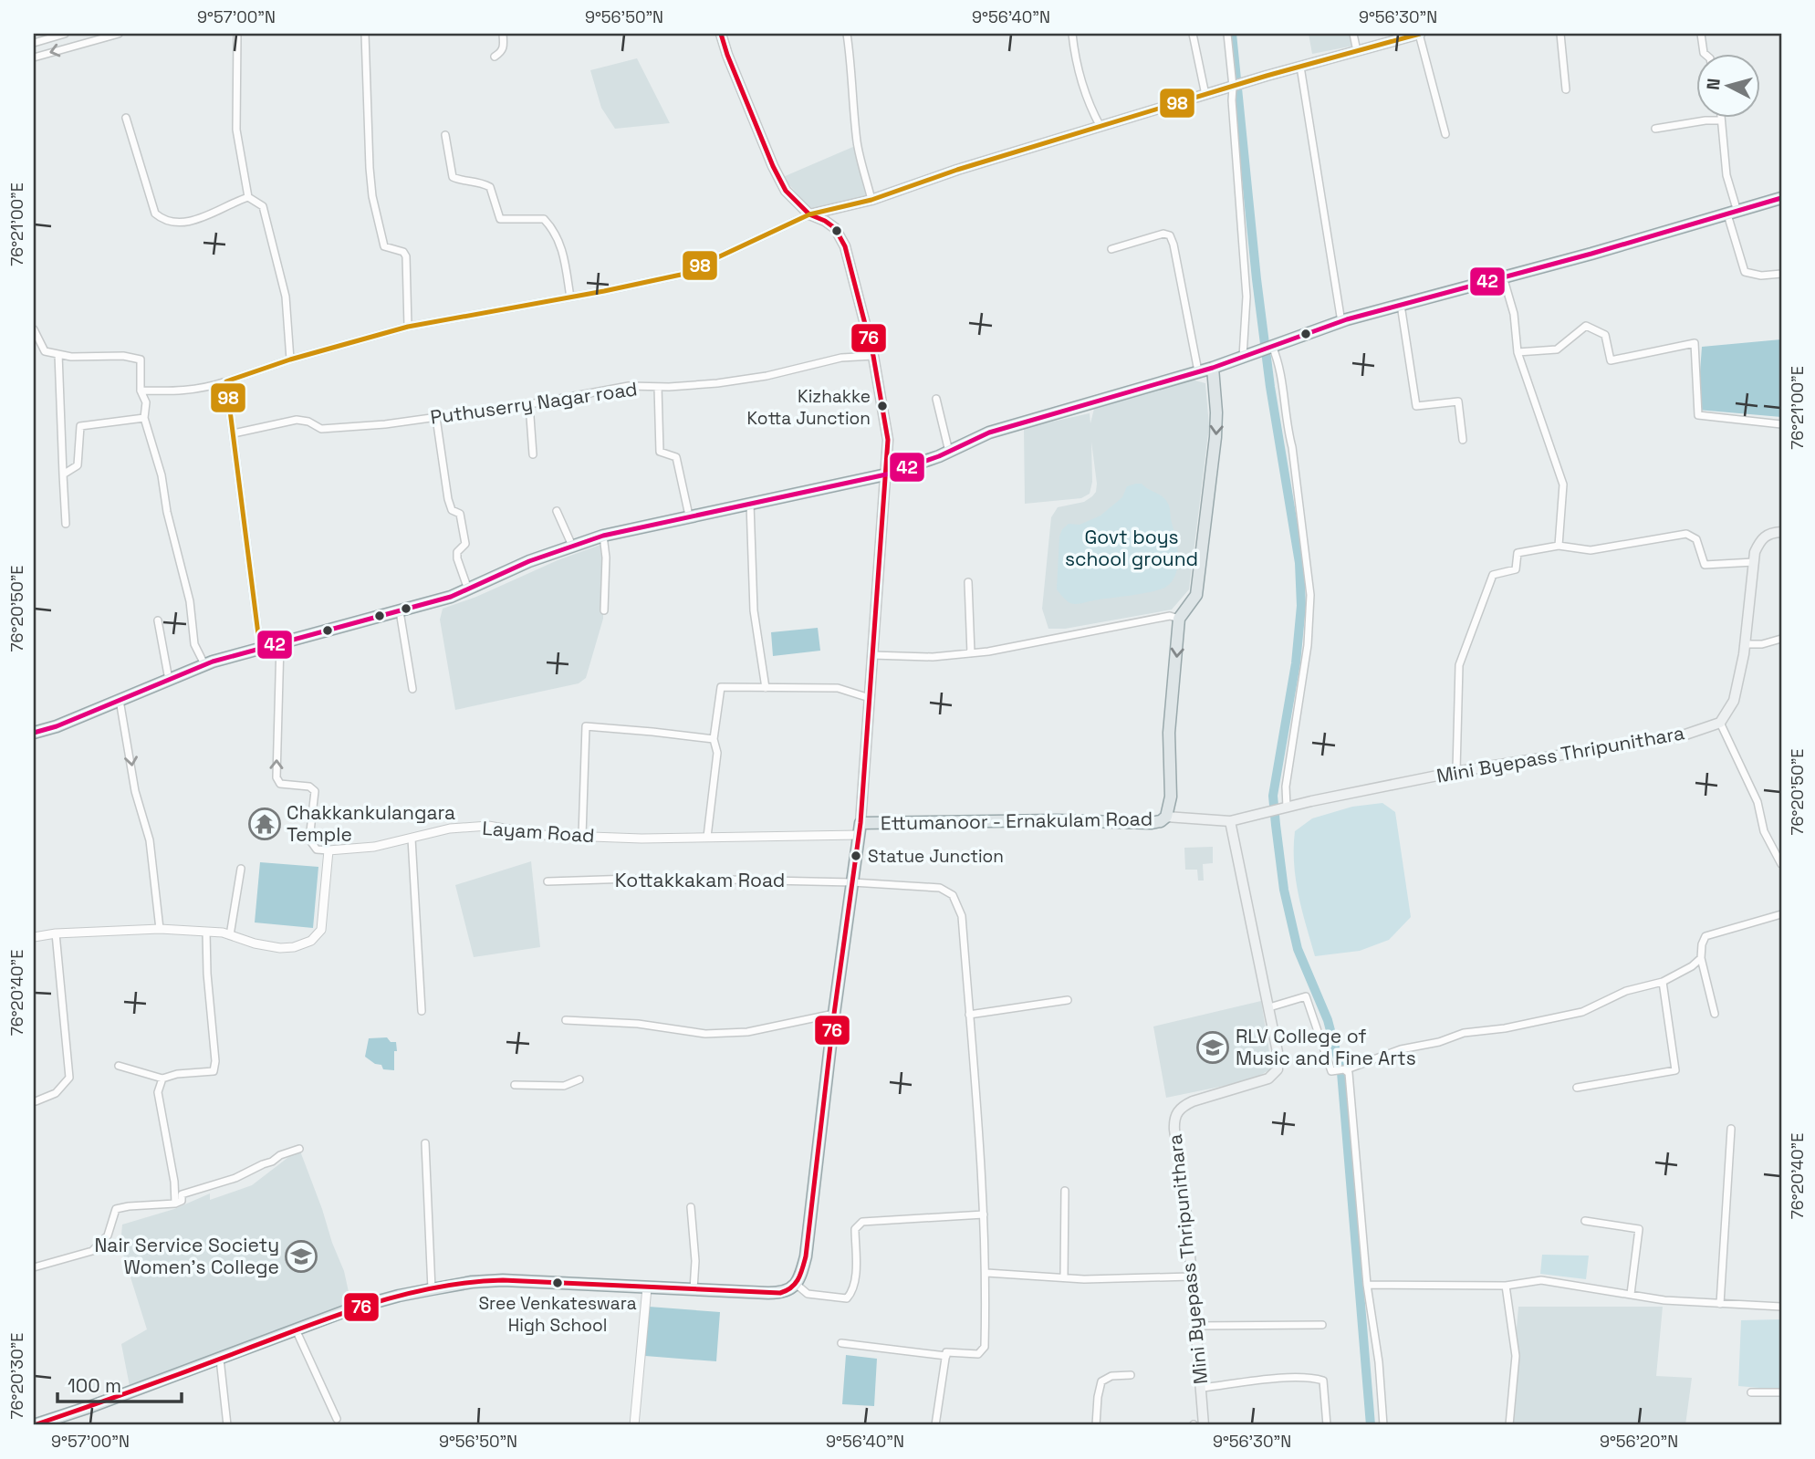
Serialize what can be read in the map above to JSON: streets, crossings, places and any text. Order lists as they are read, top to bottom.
{
  "streets": {
    "main road": ["Mini Byepass Thripunithara", "Ettumanoor - Ernakulam Road"],
    "street": ["Puthuserry Nagar road", "Layam Road", "Kottakkakam Road"]
  },
  "crossings": [
    ["Mini Byepass Thripunithara", "Ettumanoor - Ernakulam Road"],
    ["Ettumanoor - Ernakulam Road", "Layam Road"],
    ["Ettumanoor - Ernakulam Road", "Kottakkakam Road"]
  ],
  "one_way": ["Ettumanoor - Ernakulam Road"],
  "parks": ["Govt boys school ground"],
  "places": {
    "other": ["Kizhakke Kotta Junction", "Statue Junction", "Sree Venkateswara High School"],
    "temple": ["Chakkankulangara Temple"],
    "school or university": ["RLV College of Music and Fine Arts", "Nair Service Society Women's College"]
  },
  "lines": ["transit line 76", "transit line 98", "transit line 42"],
  "scale_bar": "100 m",
  "north": "left",
  "coordinates": [
    "9°57'00\"N",
    "9°56'50\"N",
    "9°56'40\"N",
    "9°56'30\"N",
    "76°21'00\"E",
    "76°20'50\"E",
    "76°20'40\"E",
    "76°20'30\"E",
    "9°56'20\"N"
  ]
}
